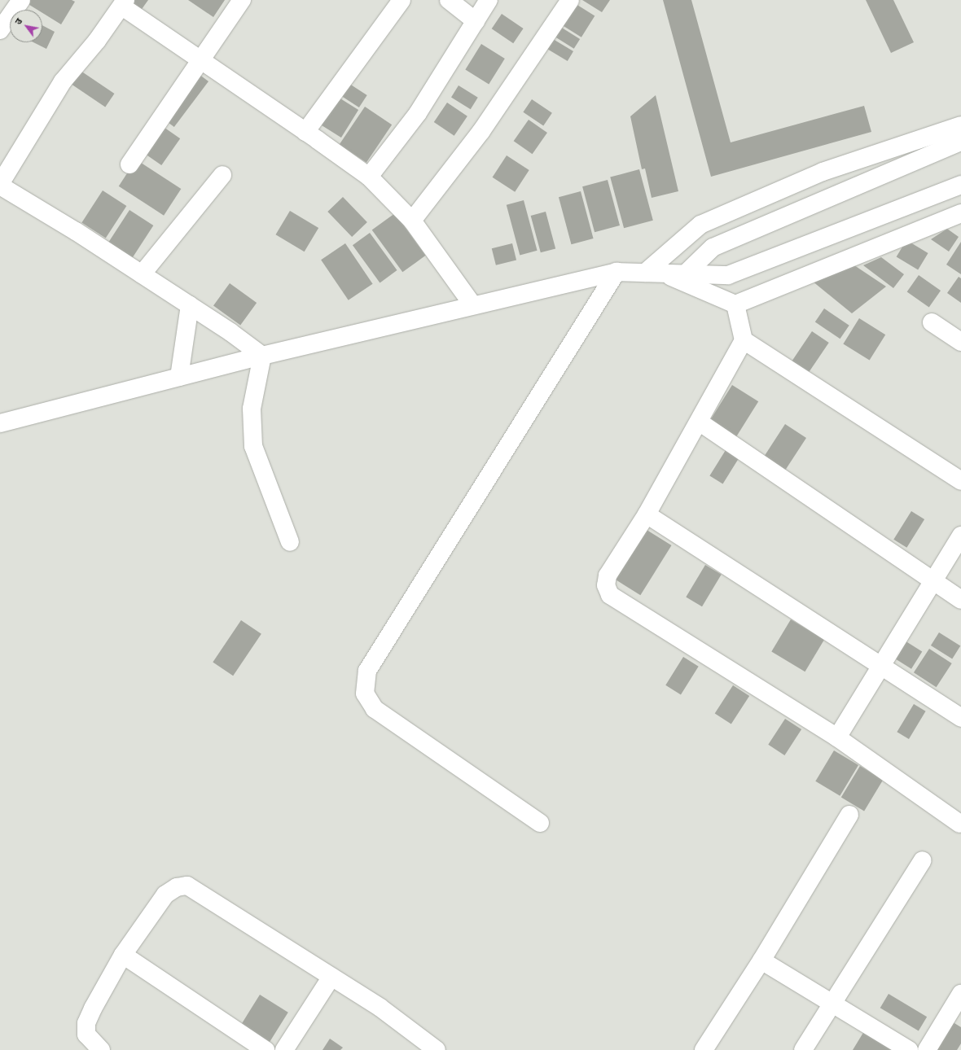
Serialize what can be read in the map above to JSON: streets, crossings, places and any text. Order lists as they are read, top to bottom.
{
  "north": "top left"
}
